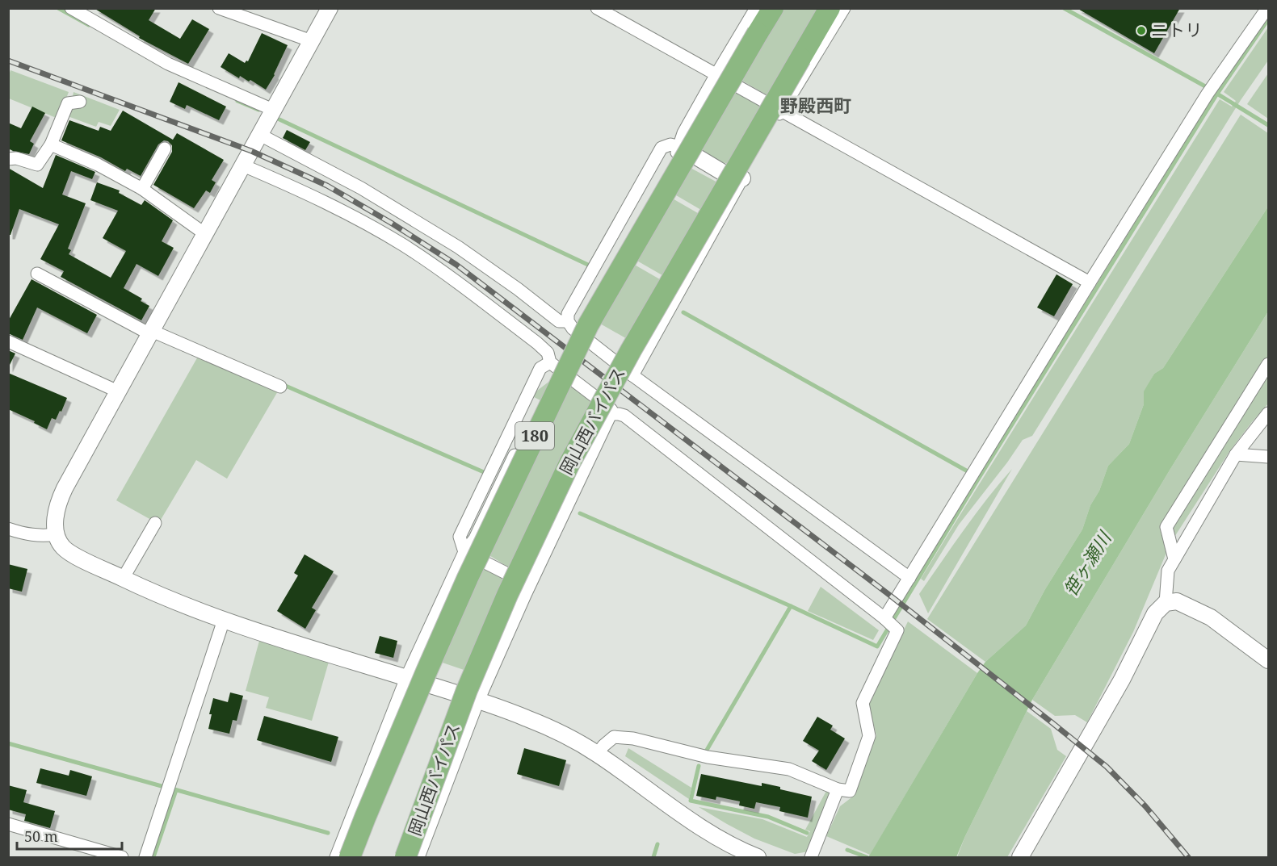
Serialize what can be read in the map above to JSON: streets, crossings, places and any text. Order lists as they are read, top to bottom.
{
  "streets": {
    "highway": ["岡山西バイパス", "180"]
  },
  "districts": ["野殿西町"],
  "water": ["笹ヶ瀬川"],
  "places": ["ニトリ"],
  "scale_bar": "50 m"
}
